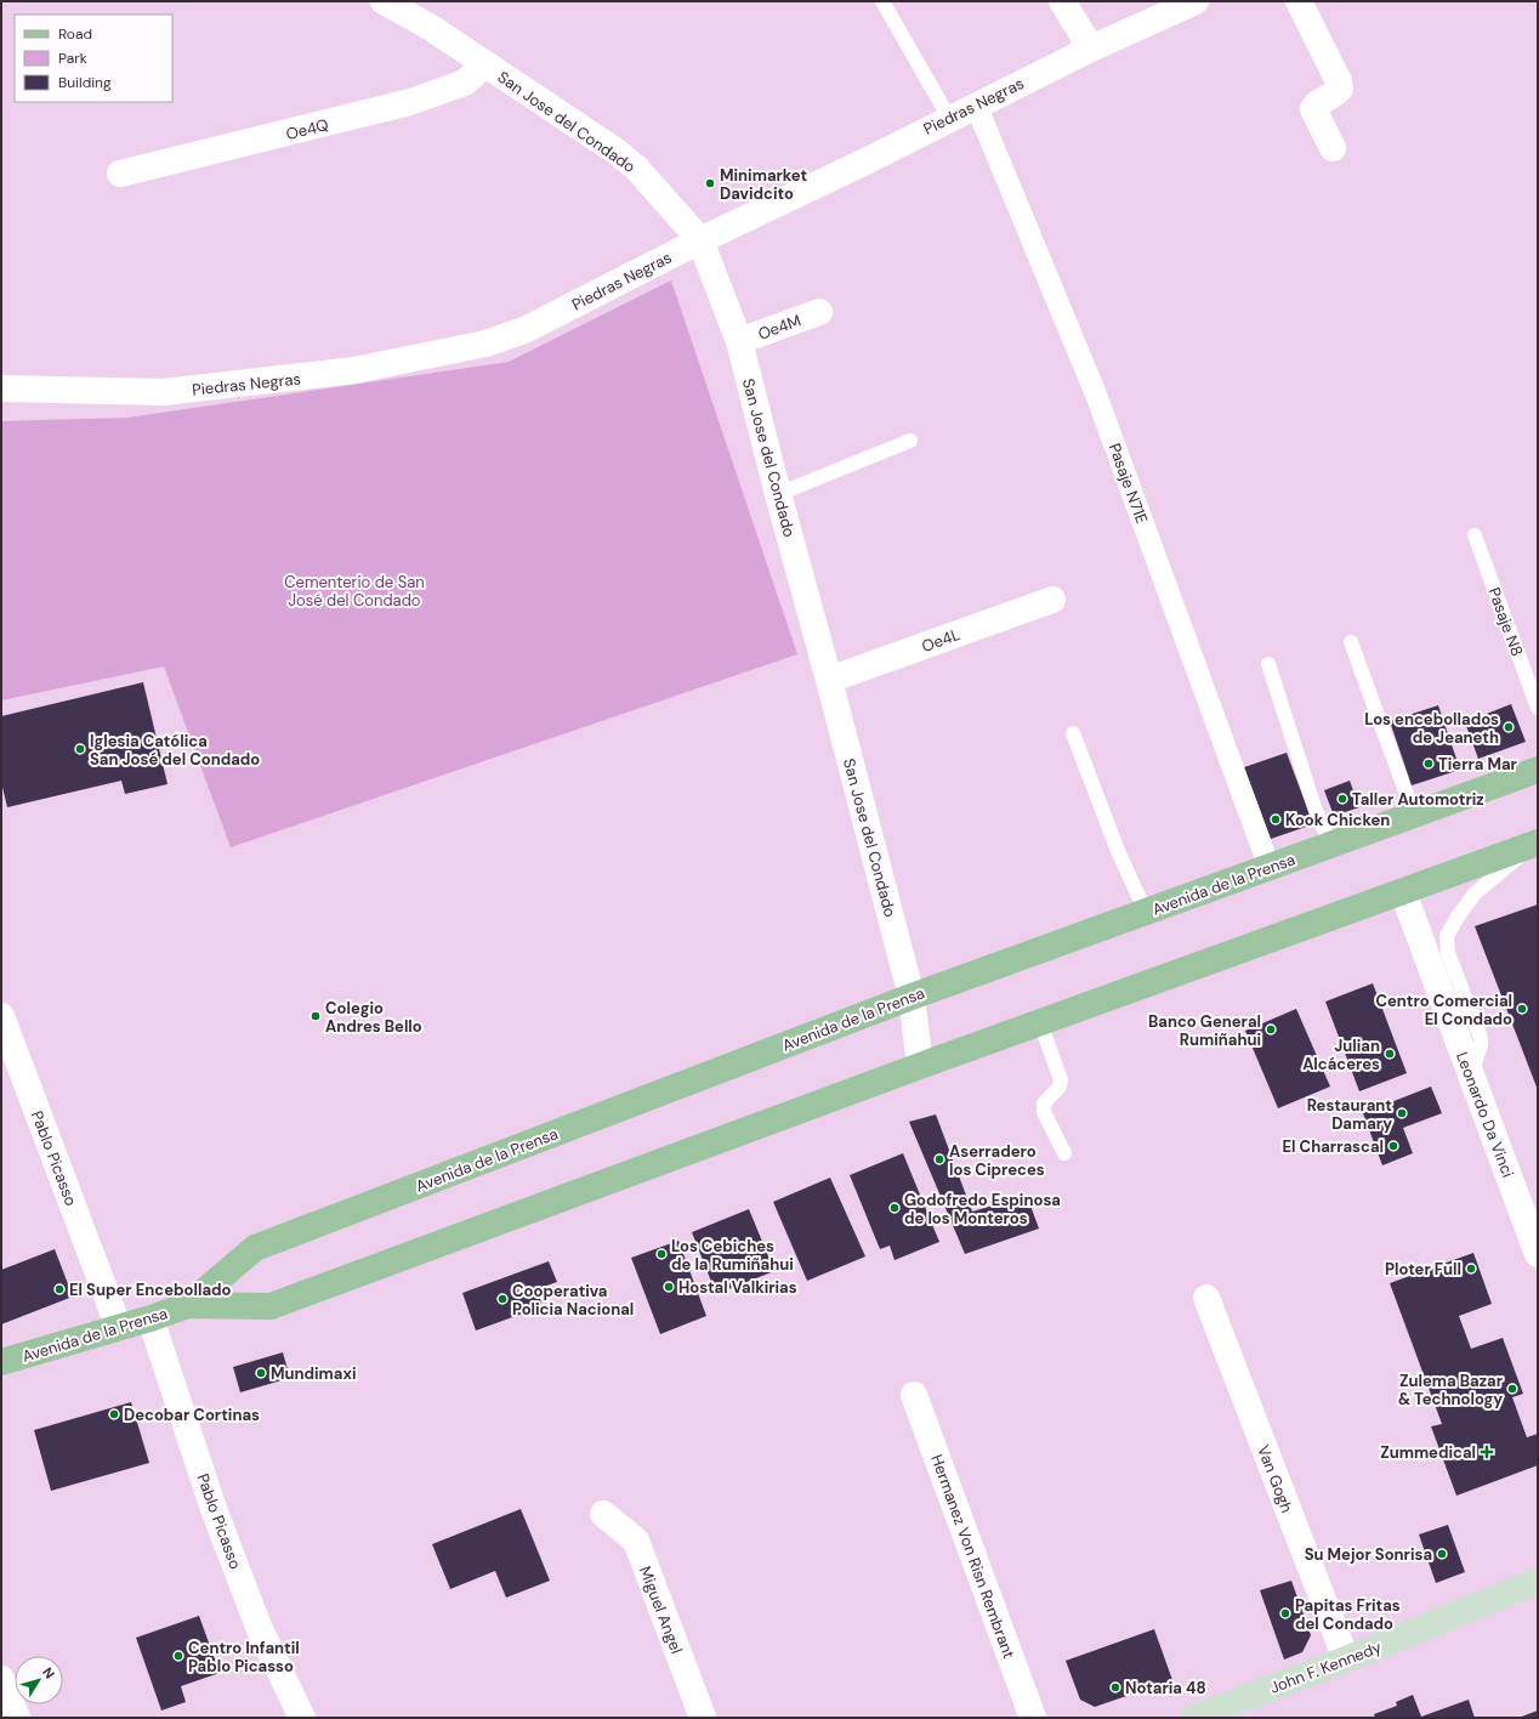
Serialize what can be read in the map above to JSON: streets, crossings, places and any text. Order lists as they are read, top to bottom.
{
  "streets": {
    "main road": ["Avenida de la Prensa", "John F. Kennedy"],
    "street": [
      "Piedras Negras",
      "San Jose del Condado",
      "Oe4Q",
      "Oe4M",
      "Pasaje N71E",
      "Oe4L",
      "Leonardo Da Vinci",
      "Pablo Picasso",
      "Van Gogh",
      "Hermanez Von Risn Rembrant",
      "Miguel Angel"
    ],
    "lane": ["Pasaje N8"]
  },
  "crossings": [
    ["Piedras Negras", "San Jose del Condado"],
    ["Piedras Negras", "Pasaje N71E"],
    ["San Jose del Condado", "Oe4Q"],
    ["San Jose del Condado", "Oe4M"],
    ["San Jose del Condado", "Oe4L"],
    ["San Jose del Condado", "Avenida de la Prensa"],
    ["Pasaje N71E", "Avenida de la Prensa"],
    ["Avenida de la Prensa", "Leonardo Da Vinci"],
    ["Avenida de la Prensa", "Pablo Picasso"],
    ["Van Gogh", "John F. Kennedy"]
  ],
  "parks": ["Cementerio de San José del Condado"],
  "places": {
    "other": [
      "Minimarket Davidcito",
      "Los encebollados de Jeaneth",
      "Iglesia Católica San José del Condado",
      "Tierra Mar",
      "Taller Automotriz",
      "Kook Chicken",
      "Centro Comercial El Condado",
      "Colegio Andres Bello",
      "Banco General Rumiñahui",
      "Julian Alcáceres",
      "Restaurant Damary",
      "El Charrascal",
      "Aserradero los Cipreces",
      "Godofredo Espinosa de los Monteros",
      "Los Cebiches de la Rumiñahui",
      "Ploter Full",
      "Hostal Valkirias",
      "El Super Encebollado",
      "Cooperativa Policia Nacional",
      "Mundimaxi",
      "Zulema Bazar & Technology",
      "Decobar Cortinas",
      "Su Mejor Sonrisa",
      "Papitas Fritas del Condado",
      "Centro Infantil Pablo Picasso",
      "Notaria 48"
    ],
    "health": ["Zummedical"]
  },
  "legend": ["Road", "Park", "Building"],
  "north": "top right"
}
